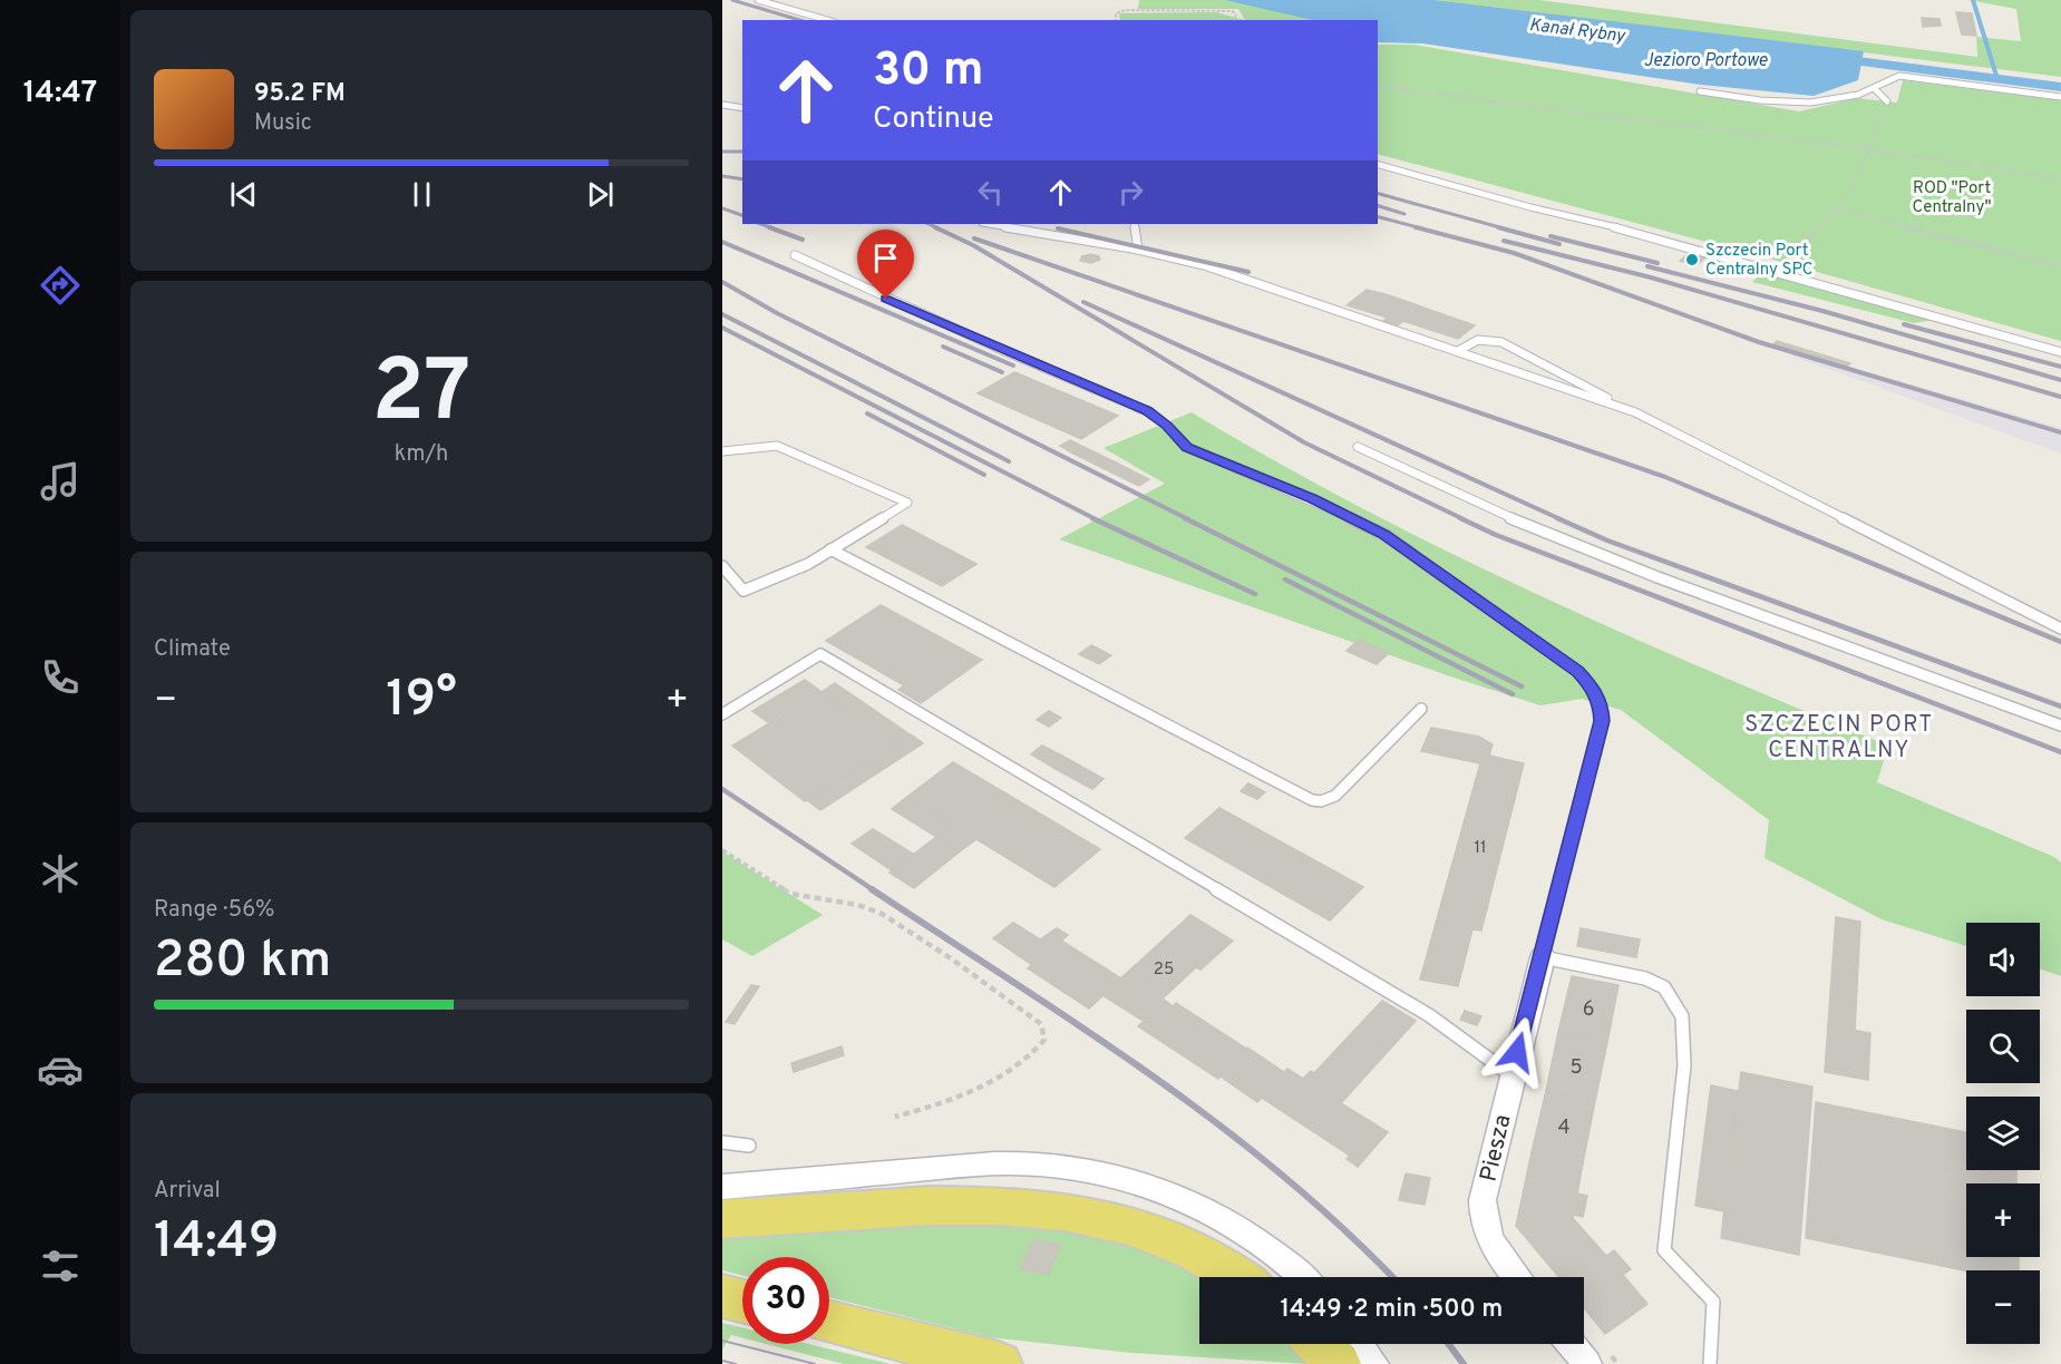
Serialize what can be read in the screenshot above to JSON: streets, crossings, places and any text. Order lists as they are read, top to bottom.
{
  "streets": {
    "street": ["Piesza"]
  },
  "districts": ["SZCZECIN PORT CENTRALNY"],
  "water": ["Kanał Rybny", "Jezioro Portowe"],
  "parks": ["ROD \"Port Centralny\""],
  "places": ["Szczecin Port Centralny SPC"],
  "house_numbers": [
    "11",
    "25",
    "6",
    "5",
    "4"
  ],
  "page": {
    "tabs": "14:47",
    "turn": ["30 m", "Continue"],
    "song": ["95.2 FM", "Music"],
    "tile": [
      ["27", "km/h"],
      "Climate",
      ["Range · 56%", "280 km"],
      ["Arrival", "14:49"]
    ],
    "heat": ["−", "19°", "+"],
    "map_buttons": ["+", "−"],
    "limit": "30",
    "trip": "14:49 · 2 min · 500 m"
  }
}
